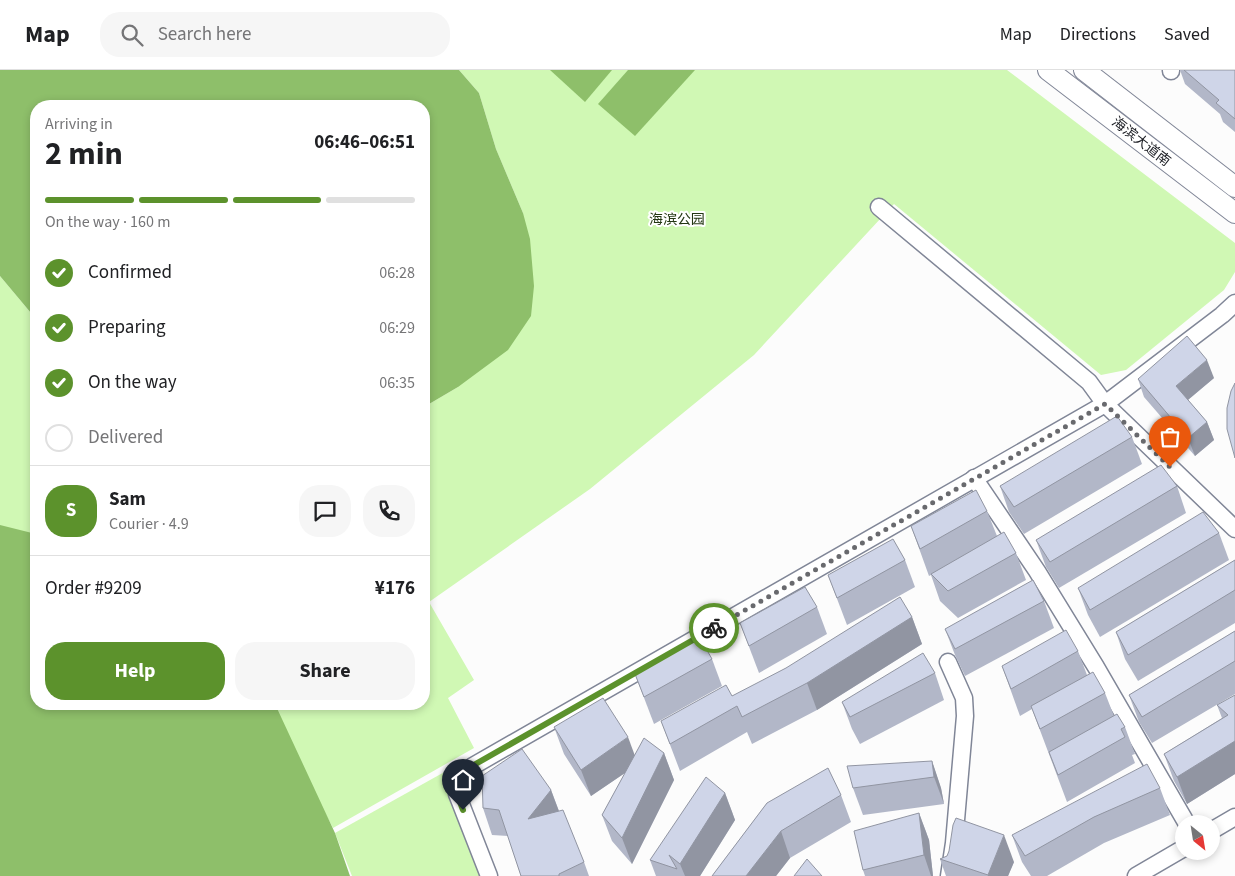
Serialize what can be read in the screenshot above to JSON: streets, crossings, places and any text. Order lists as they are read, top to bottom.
{
  "streets": {
    "main road": ["海滨大道南"]
  },
  "parks": ["海滨公园"],
  "north": "bottom right",
  "page": {
    "header": "Map",
    "search": "Search here",
    "nav": ["Map", "Directions", "Saved"],
    "heading": ["2 min", "Arriving in", "06:46–06:51"],
    "panel": [
      "Sam",
      "Courier · 4.9",
      "Order #9209",
      "¥176"
    ],
    "bar": "On the way · 160 m",
    "list": [
      ["Confirmed", "06:28"],
      ["Preparing", "06:29"],
      ["On the way", "06:35"],
      "Delivered"
    ],
    "round": "S",
    "buttons": ["Help", "Share"]
  }
}
